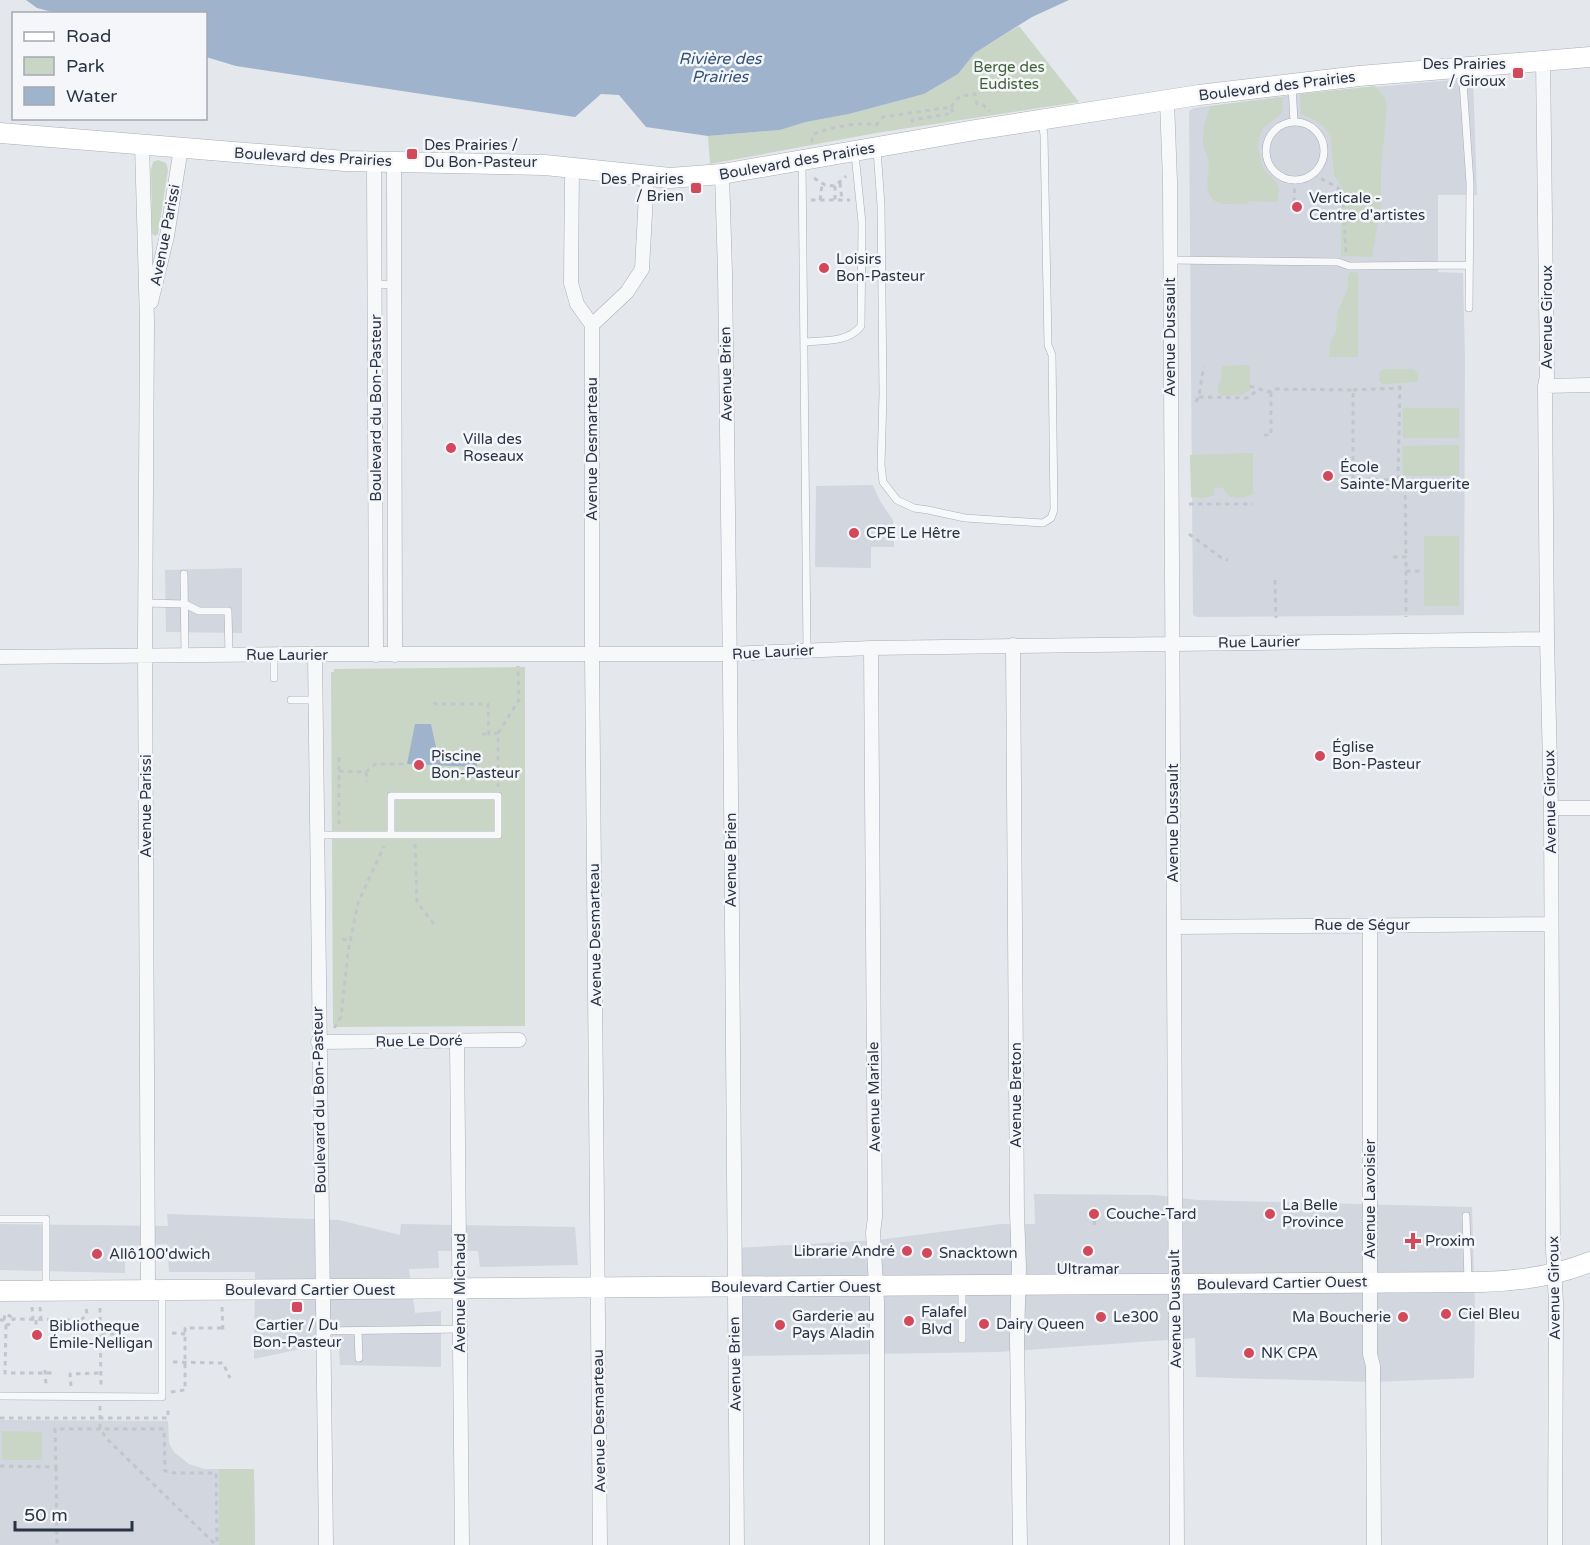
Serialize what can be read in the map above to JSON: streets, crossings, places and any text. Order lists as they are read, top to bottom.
{
  "streets": {
    "street": [
      "Boulevard des Prairies",
      "Avenue Parissi",
      "Avenue Giroux",
      "Avenue Dussault",
      "Avenue Brien",
      "Boulevard du Bon-Pasteur",
      "Avenue Desmarteau",
      "Rue Laurier",
      "Rue de Ségur",
      "Rue Le Doré",
      "Avenue Breton",
      "Avenue Mariale",
      "Avenue Lavoisier",
      "Boulevard Cartier Ouest",
      "Avenue Michaud"
    ]
  },
  "crossings": [
    ["Boulevard des Prairies", "Avenue Parissi"],
    ["Boulevard des Prairies", "Avenue Giroux"],
    ["Boulevard des Prairies", "Avenue Dussault"],
    ["Boulevard des Prairies", "Avenue Brien"],
    ["Boulevard des Prairies", "Boulevard du Bon-Pasteur"],
    ["Avenue Parissi", "Rue Laurier"],
    ["Avenue Parissi", "Boulevard Cartier Ouest"],
    ["Avenue Giroux", "Rue Laurier"],
    ["Avenue Giroux", "Rue de Ségur"],
    ["Avenue Giroux", "Boulevard Cartier Ouest"],
    ["Avenue Dussault", "Rue Laurier"],
    ["Avenue Dussault", "Rue de Ségur"],
    ["Avenue Dussault", "Boulevard Cartier Ouest"],
    ["Avenue Brien", "Rue Laurier"],
    ["Avenue Brien", "Boulevard Cartier Ouest"],
    ["Boulevard du Bon-Pasteur", "Rue Laurier"],
    ["Boulevard du Bon-Pasteur", "Rue Le Doré"],
    ["Boulevard du Bon-Pasteur", "Boulevard Cartier Ouest"],
    ["Avenue Desmarteau", "Rue Laurier"],
    ["Avenue Desmarteau", "Boulevard Cartier Ouest"],
    ["Rue Laurier", "Avenue Breton"],
    ["Rue Laurier", "Avenue Mariale"],
    ["Rue de Ségur", "Avenue Lavoisier"],
    ["Rue Le Doré", "Avenue Michaud"],
    ["Avenue Breton", "Boulevard Cartier Ouest"],
    ["Avenue Mariale", "Boulevard Cartier Ouest"],
    ["Avenue Lavoisier", "Boulevard Cartier Ouest"],
    ["Boulevard Cartier Ouest", "Avenue Michaud"]
  ],
  "water": ["Rivière des Prairies"],
  "parks": ["Berge des Eudistes"],
  "places": {
    "transit": [
      "Des Prairies / Giroux",
      "Des Prairies / Du Bon-Pasteur",
      "Des Prairies / Brien",
      "Cartier / Du Bon-Pasteur"
    ],
    "other": [
      "Verticale - Centre d'artistes",
      "Loisirs Bon-Pasteur",
      "Villa des Roseaux",
      "École Sainte-Marguerite",
      "CPE Le Hêtre",
      "Église Bon-Pasteur",
      "Piscine Bon-Pasteur",
      "Couche-Tard",
      "La Belle Province",
      "Librarie André",
      "Ultramar",
      "Snacktown",
      "Allô100'dwich",
      "Ciel Bleu",
      "Le300",
      "Ma Boucherie",
      "Falafel Blvd",
      "Dairy Queen",
      "Garderie au Pays Aladin",
      "Bibliotheque Émile-Nelligan",
      "NK CPA"
    ],
    "health": ["Proxim"]
  },
  "legend": ["Road", "Park", "Water"],
  "scale_bar": "50 m"
}
